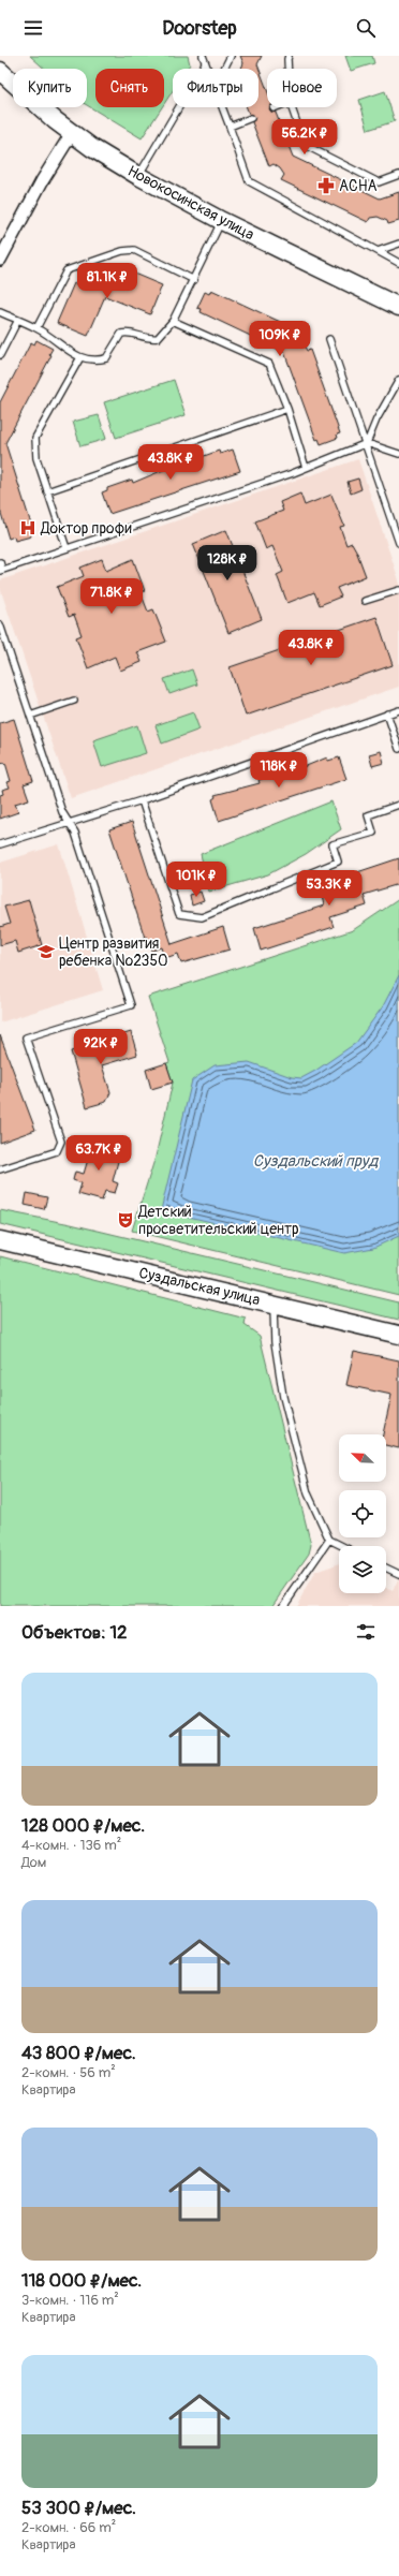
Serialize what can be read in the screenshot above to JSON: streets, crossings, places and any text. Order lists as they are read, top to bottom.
{
  "streets": {
    "street": ["Новокосинская улица", "Суздальская улица"]
  },
  "water": ["Суздальский пруд"],
  "places": {
    "pharmacy": ["АСНА"],
    "hospital": ["Доктор профи"],
    "school or university": ["Центр развития ребенка №2350"],
    "theatre": ["Детский просветительский центр"]
  },
  "north": "top left",
  "page": {
    "header": "Doorstep",
    "chip": [
      "Купить",
      "Снять",
      "Фильтры",
      "Новое"
    ],
    "price": [
      "56.2K ₽",
      "81.1K ₽",
      "109K ₽",
      "43.8K ₽",
      "128K ₽",
      "71.8K ₽",
      "43.8K ₽",
      "118K ₽",
      "101K ₽",
      "53.3K ₽",
      "92K ₽",
      "63.7K ₽"
    ],
    "heading": "Объектов: 12",
    "list": [
      {
        "name": "128 000 ₽/мес.",
        "note": "4-комн. · 136 m² · Дом"
      },
      {
        "name": "43 800 ₽/мес.",
        "note": "2-комн. · 56 m² · Квартира"
      },
      {
        "name": "118 000 ₽/мес.",
        "note": "3-комн. · 116 m² · Квартира"
      },
      {
        "name": "53 300 ₽/мес.",
        "note": "2-комн. · 66 m² · Квартира"
      }
    ]
  }
}
